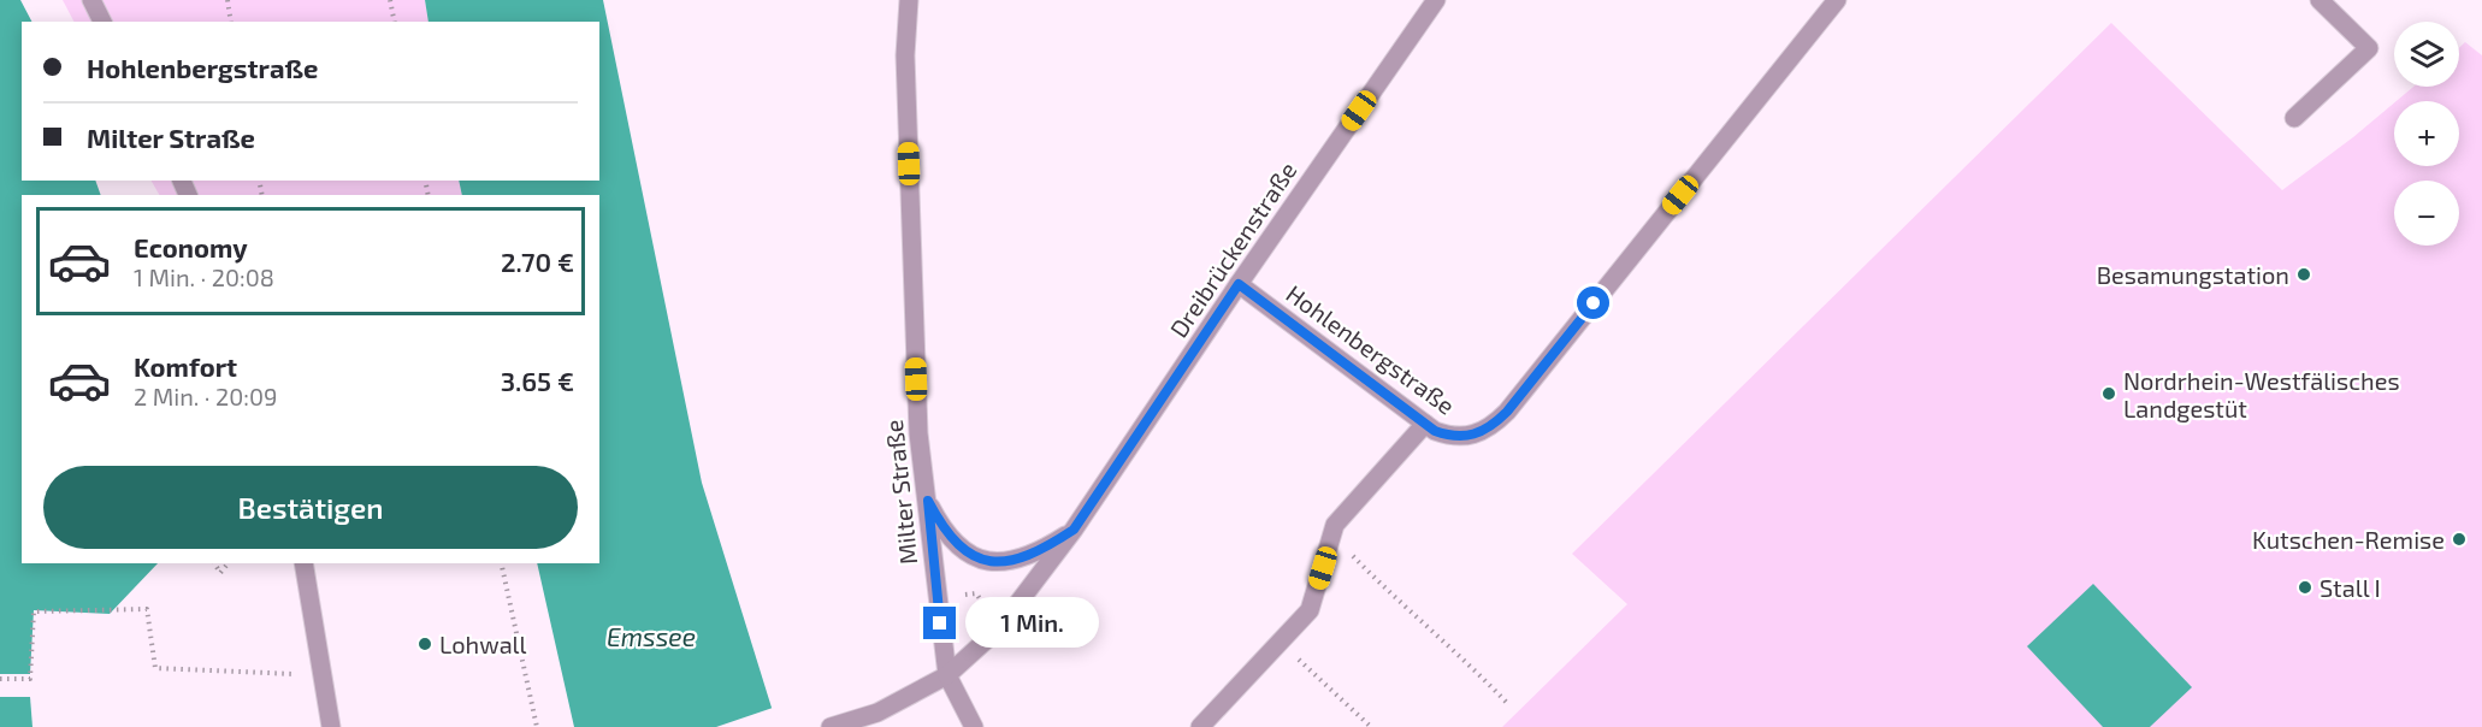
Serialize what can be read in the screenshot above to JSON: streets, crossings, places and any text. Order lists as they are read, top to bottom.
{
  "streets": {
    "street": ["Dreibrückenstraße", "Hohlenbergstraße", "Milter Straße"]
  },
  "crossings": [
    ["Dreibrückenstraße", "Hohlenbergstraße"],
    ["Dreibrückenstraße", "Milter Straße"]
  ],
  "water": ["Emssee"],
  "places": [
    "Besamungstation",
    "Nordrhein-Westfälisches Landgestüt",
    "Kutschen-Remise",
    "Stall I",
    "Lohwall"
  ],
  "page": {
    "map_buttons": ["+", "−"],
    "banner": ["Hohlenbergstraße", "Milter Straße"],
    "list": [
      {
        "name": "Economy",
        "note": "1 Min. · 20:08",
        "value": "2.70 €"
      },
      {
        "name": "Komfort",
        "note": "2 Min. · 20:09",
        "value": "3.65 €"
      }
    ],
    "buttons": "Bestätigen",
    "bubble": "1 Min."
  }
}
